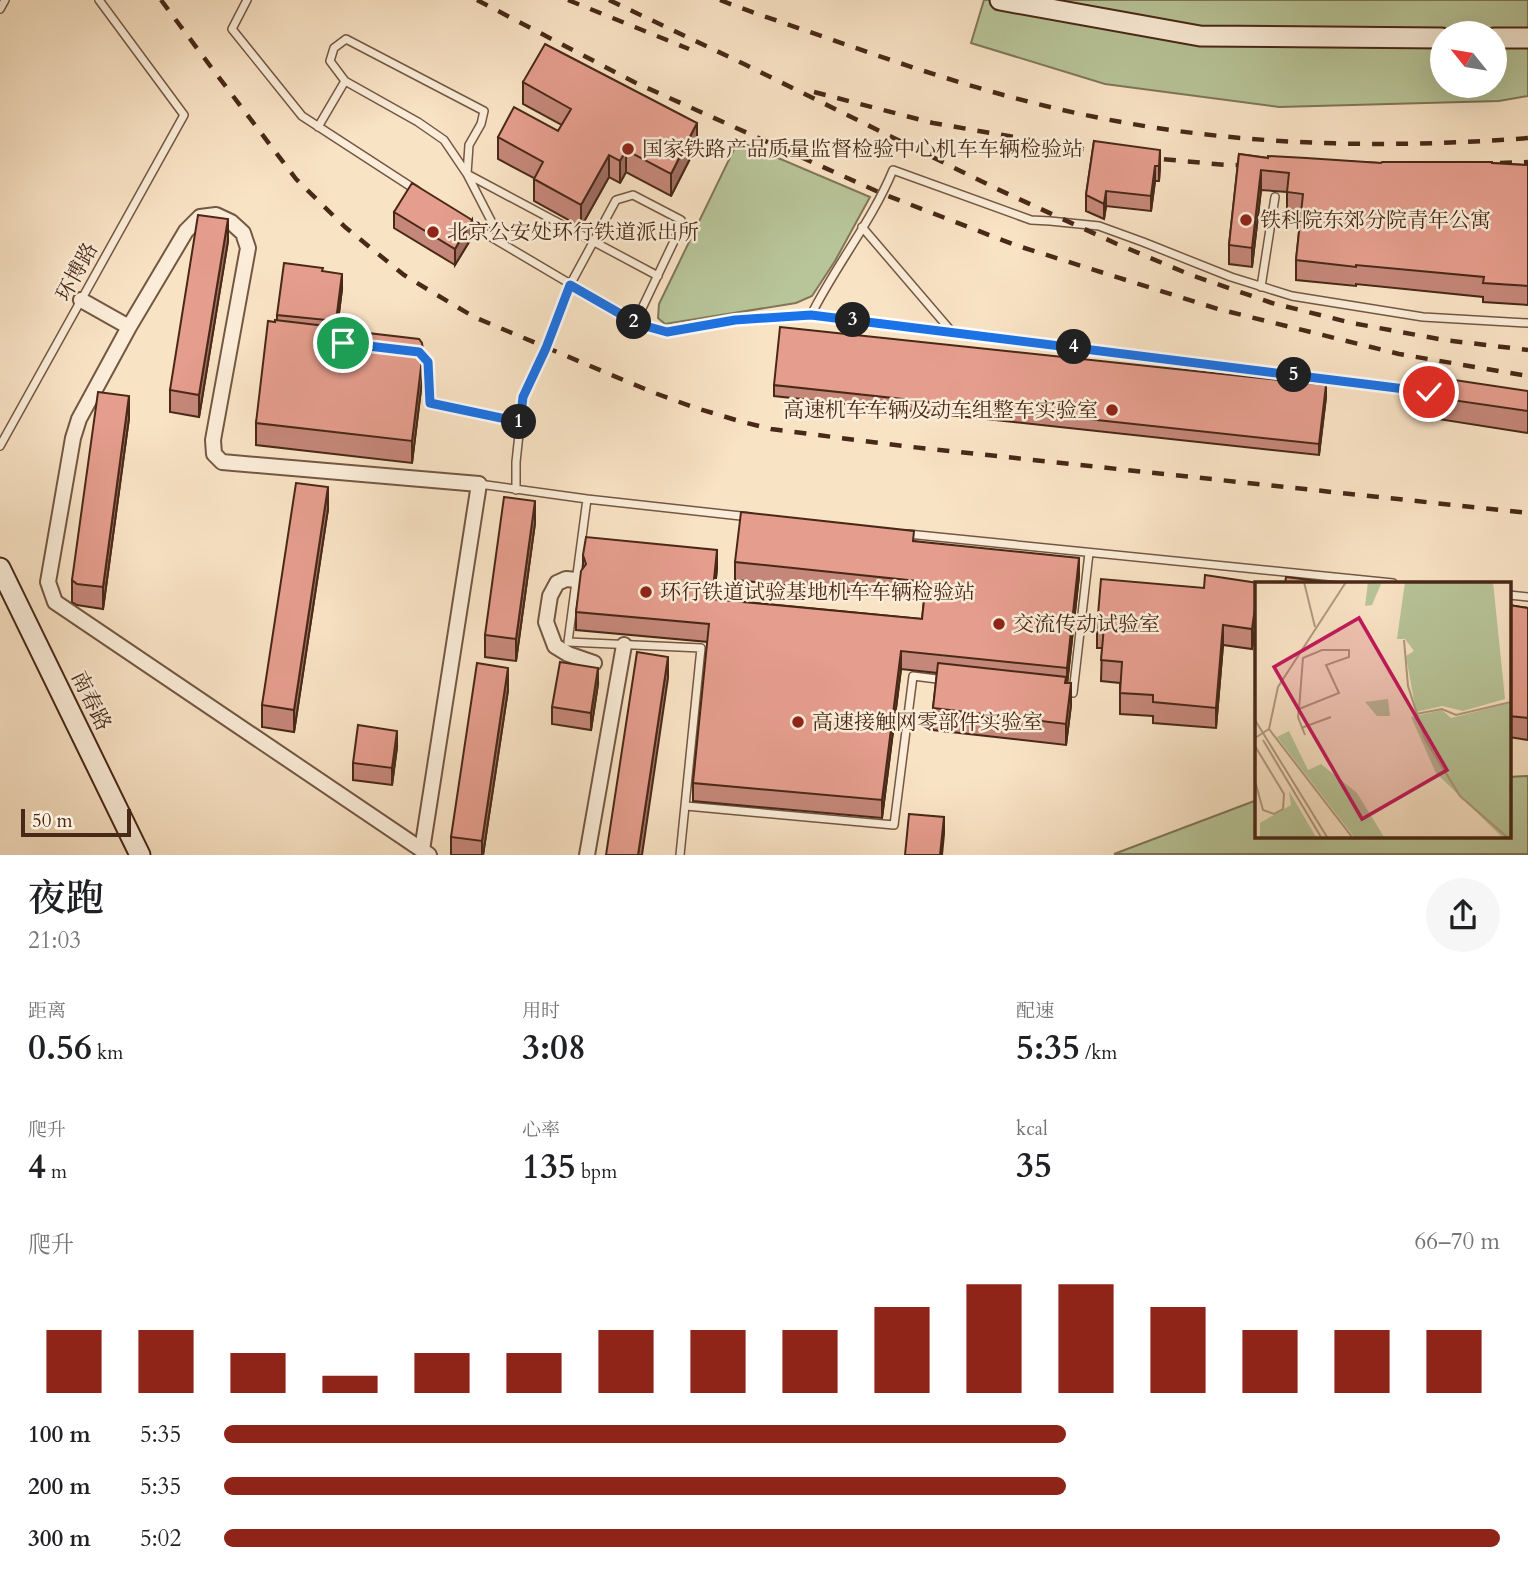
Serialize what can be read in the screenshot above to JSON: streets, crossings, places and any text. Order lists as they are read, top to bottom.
{
  "streets": {
    "street": ["南春路"],
    "lane": ["环博路"]
  },
  "places": [
    "国家铁路产品质量监督检验中心机车车辆检验站",
    "铁科院东郊分院青年公寓",
    "北京公安处环行铁道派出所",
    "高速机车车辆及动车组整车实验室",
    "环行铁道试验基地机车车辆检验站",
    "交流传动试验室",
    "高速接触网零部件实验室"
  ],
  "scale_bar": "50 m",
  "north": "top left",
  "page": {
    "pins": [
      "3",
      "2",
      "4",
      "5",
      "1"
    ],
    "scale": "50 m",
    "heading": ["夜跑", "21:03"],
    "stats": [
      ["距离", "0.56 km"],
      ["用时", "3:08"],
      ["配速", "5:35 /km"],
      ["爬升", "4 m"],
      ["心率", "135 bpm"],
      ["kcal", "35"]
    ],
    "chart": ["爬升", "66–70 m"],
    "list": [
      {
        "name": "100 m",
        "note": "5:35"
      },
      {
        "name": "200 m",
        "note": "5:35"
      },
      {
        "name": "300 m",
        "note": "5:02"
      }
    ]
  }
}
